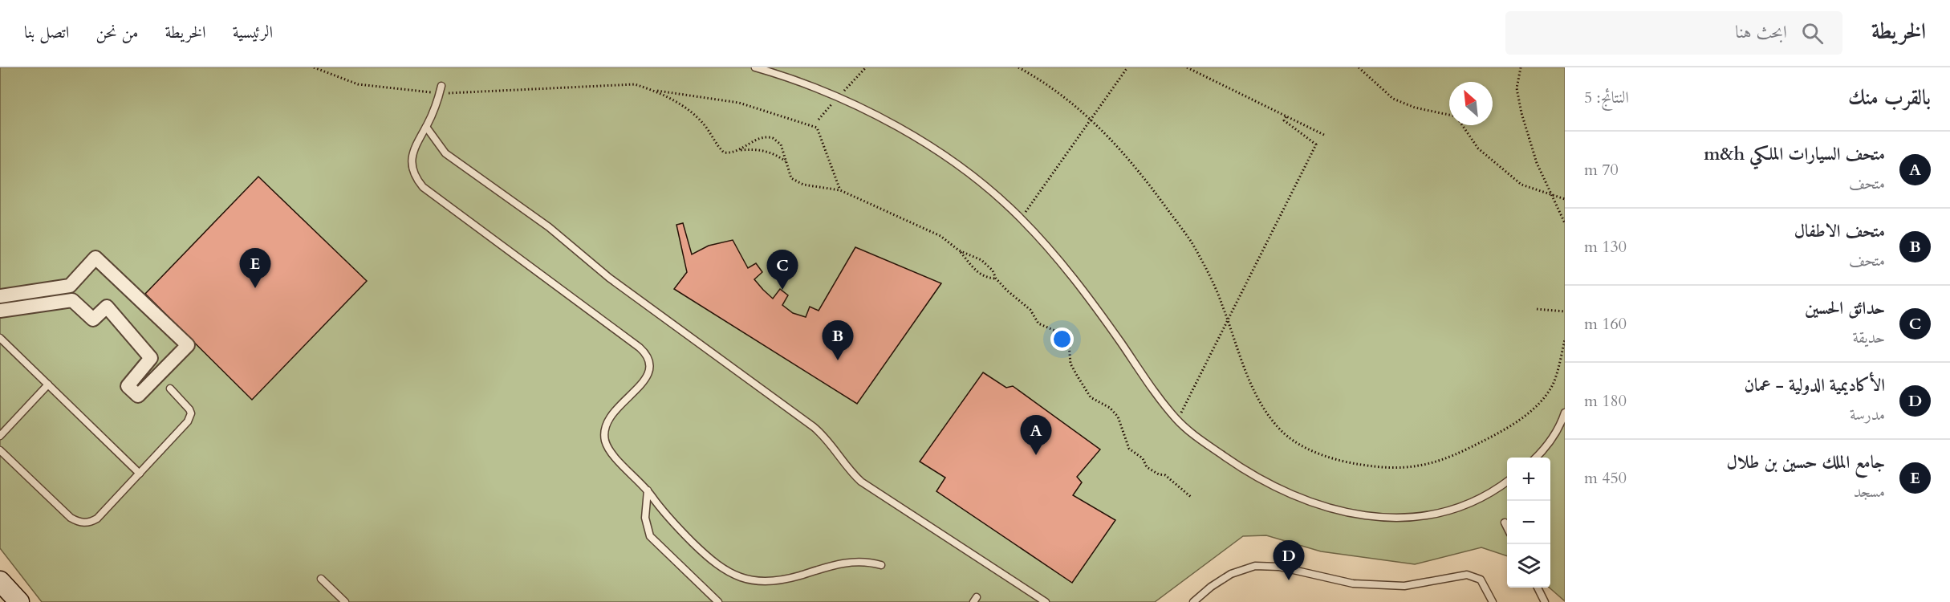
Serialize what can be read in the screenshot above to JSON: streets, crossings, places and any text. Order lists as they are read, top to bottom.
{
  "north": "top left",
  "page": {
    "header": "الخريطة",
    "search": "ابحث هنا",
    "nav": [
      "الرئيسية",
      "الخريطة",
      "من نحن",
      "اتصل بنا"
    ],
    "heading": ["بالقرب منك", "النتائج: 5"],
    "list": [
      {
        "mark": "A",
        "name": "متحف السيارات الملكي m&h",
        "note": "متحف",
        "value": "70 m"
      },
      {
        "mark": "B",
        "name": "متحف الاطفال",
        "note": "متحف",
        "value": "130 m"
      },
      {
        "mark": "C",
        "name": "حدائق الحسين",
        "note": "حديقة",
        "value": "160 m"
      },
      {
        "mark": "D",
        "name": "الأكاديمية الدولية - عمان",
        "note": "مدرسة",
        "value": "180 m"
      },
      {
        "mark": "E",
        "name": "جامع الملك حسين بن طلال",
        "note": "مسجد",
        "value": "450 m"
      }
    ],
    "pins": [
      "E",
      "C",
      "B",
      "A",
      "D"
    ],
    "map_buttons": ["+", "−"]
  }
}
